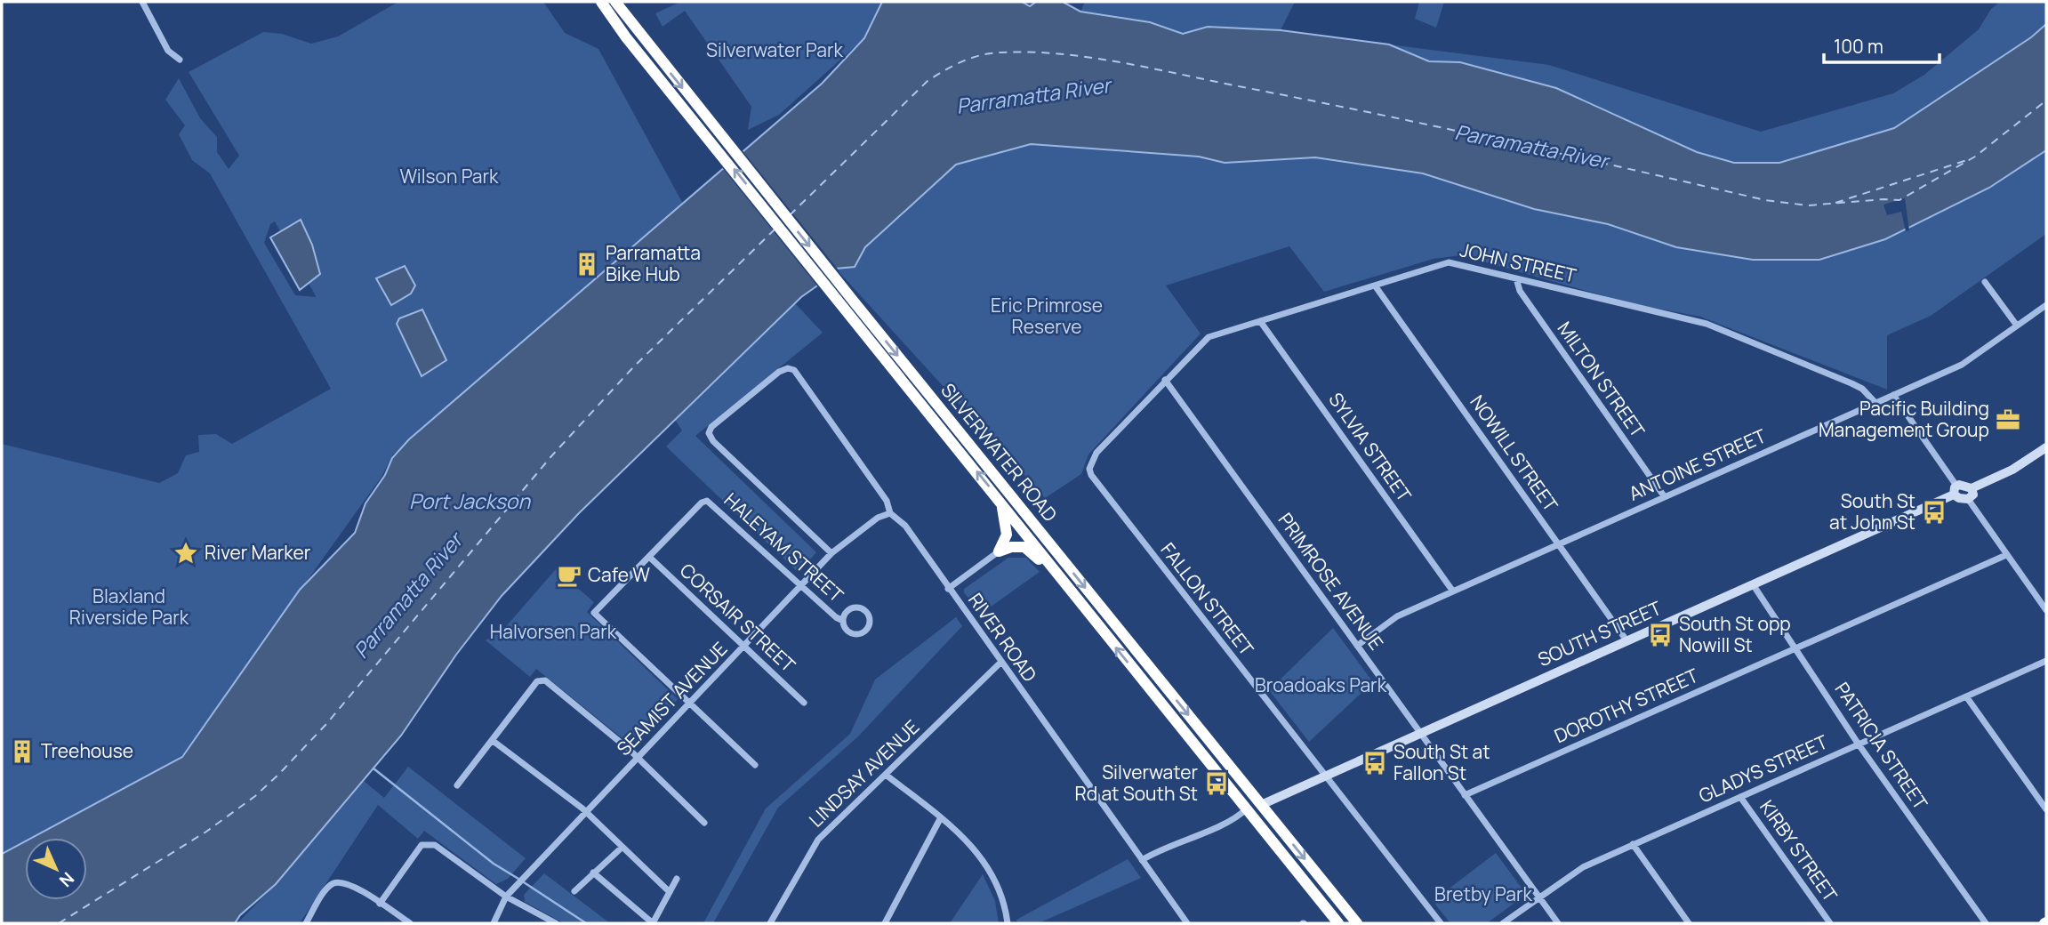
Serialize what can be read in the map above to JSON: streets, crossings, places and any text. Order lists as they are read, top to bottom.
{
  "streets": {
    "highway": ["SILVERWATER ROAD"],
    "street": [
      "JOHN STREET",
      "MILTON STREET",
      "SYLVIA STREET",
      "NOWILL STREET",
      "ANTOINE STREET",
      "HALEYAM STREET",
      "PRIMROSE AVENUE",
      "FALLON STREET",
      "CORSAIR STREET",
      "SOUTH STREET",
      "RIVER ROAD",
      "SEAMIST AVENUE",
      "DOROTHY STREET",
      "PATRICIA STREET",
      "GLADYS STREET",
      "LINDSAY AVENUE",
      "KIRBY STREET"
    ]
  },
  "crossings": [
    ["JOHN STREET", "MILTON STREET"],
    ["JOHN STREET", "SYLVIA STREET"],
    ["JOHN STREET", "NOWILL STREET"],
    ["JOHN STREET", "ANTOINE STREET"],
    ["JOHN STREET", "PRIMROSE AVENUE"],
    ["JOHN STREET", "FALLON STREET"],
    ["MILTON STREET", "ANTOINE STREET"],
    ["SYLVIA STREET", "ANTOINE STREET"],
    ["SILVERWATER ROAD", "SOUTH STREET"],
    ["NOWILL STREET", "ANTOINE STREET"],
    ["NOWILL STREET", "SOUTH STREET"],
    ["ANTOINE STREET", "PRIMROSE AVENUE"],
    ["HALEYAM STREET", "CORSAIR STREET"],
    ["HALEYAM STREET", "SEAMIST AVENUE"],
    ["PRIMROSE AVENUE", "SOUTH STREET"],
    ["PRIMROSE AVENUE", "DOROTHY STREET"],
    ["PRIMROSE AVENUE", "GLADYS STREET"],
    ["FALLON STREET", "SOUTH STREET"],
    ["CORSAIR STREET", "SEAMIST AVENUE"],
    ["SOUTH STREET", "PATRICIA STREET"],
    ["RIVER ROAD", "SEAMIST AVENUE"],
    ["RIVER ROAD", "LINDSAY AVENUE"],
    ["DOROTHY STREET", "PATRICIA STREET"],
    ["PATRICIA STREET", "GLADYS STREET"],
    ["GLADYS STREET", "KIRBY STREET"]
  ],
  "water": ["Parramatta River", "Port Jackson"],
  "parks": [
    "Silverwater Park",
    "Wilson Park",
    "Eric Primrose Reserve",
    "Blaxland Riverside Park",
    "Halvorsen Park",
    "Broadoaks Park",
    "Bretby Park"
  ],
  "places": {
    "building": ["Parramatta Bike Hub", "Treehouse"],
    "office": ["Pacific Building Management Group"],
    "bus stop": [
      "South St at John St",
      "South St opp Nowill St",
      "South St at Fallon St",
      "Silverwater Rd at South St"
    ],
    "place": ["River Marker"],
    "cafe": ["Cafe W"]
  },
  "scale_bar": "100 m",
  "north": "bottom right"
}
